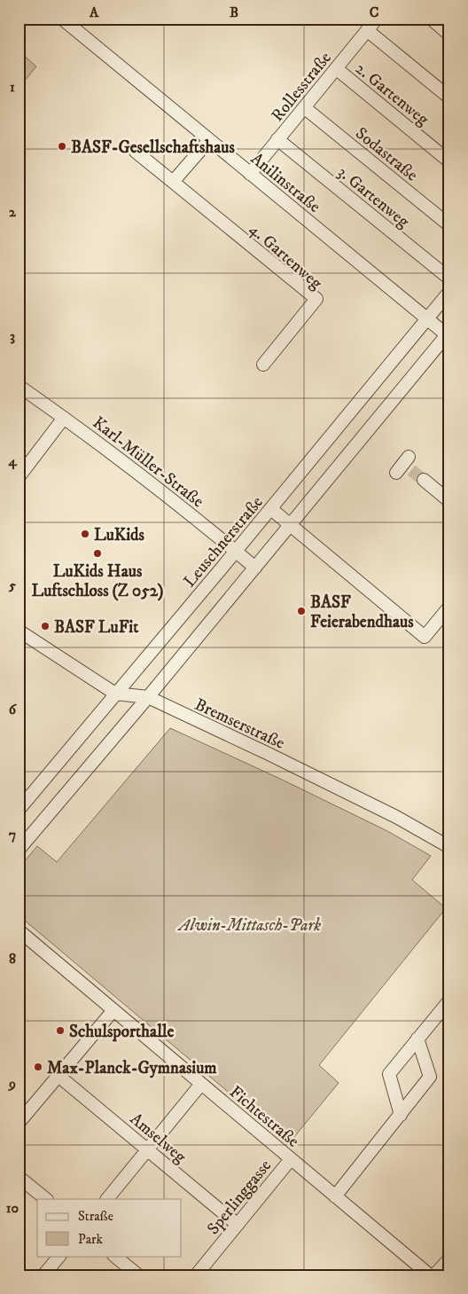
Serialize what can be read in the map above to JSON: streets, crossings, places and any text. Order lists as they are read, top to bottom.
{
  "streets": {
    "street": [
      "Rollesstraße",
      "2. Gartenweg",
      "Sodastraße",
      "Anilinstraße",
      "3. Gartenweg",
      "4. Gartenweg",
      "Karl-Müller-Straße",
      "Leuschnerstraße",
      "Bremserstraße",
      "Fichtestraße",
      "Amselweg",
      "Sperlinggasse"
    ]
  },
  "crossings": [
    ["Rollesstraße", "2. Gartenweg"],
    ["Rollesstraße", "Sodastraße"],
    ["Rollesstraße", "Anilinstraße"],
    ["Rollesstraße", "3. Gartenweg"],
    ["Anilinstraße", "Leuschnerstraße"],
    ["Karl-Müller-Straße", "Leuschnerstraße"],
    ["Leuschnerstraße", "Bremserstraße"],
    ["Fichtestraße", "Sperlinggasse"],
    ["Amselweg", "Sperlinggasse"]
  ],
  "parks": ["Alwin-Mittasch-Park"],
  "places": [
    "BASF-Gesellschaftshaus",
    "LuKids",
    "LuKids Haus Luftschloss (Z 052)",
    "BASF Feierabendhaus",
    "BASF LuFit",
    "Schulsporthalle",
    "Max-Planck-Gymnasium"
  ],
  "legend": ["Straße", "Park"],
  "grid": {
    "columns": ["A", "B", "C"],
    "rows": [
      "1",
      "2",
      "3",
      "4",
      "5",
      "6",
      "7",
      "8",
      "9",
      "10"
    ]
  }
}
